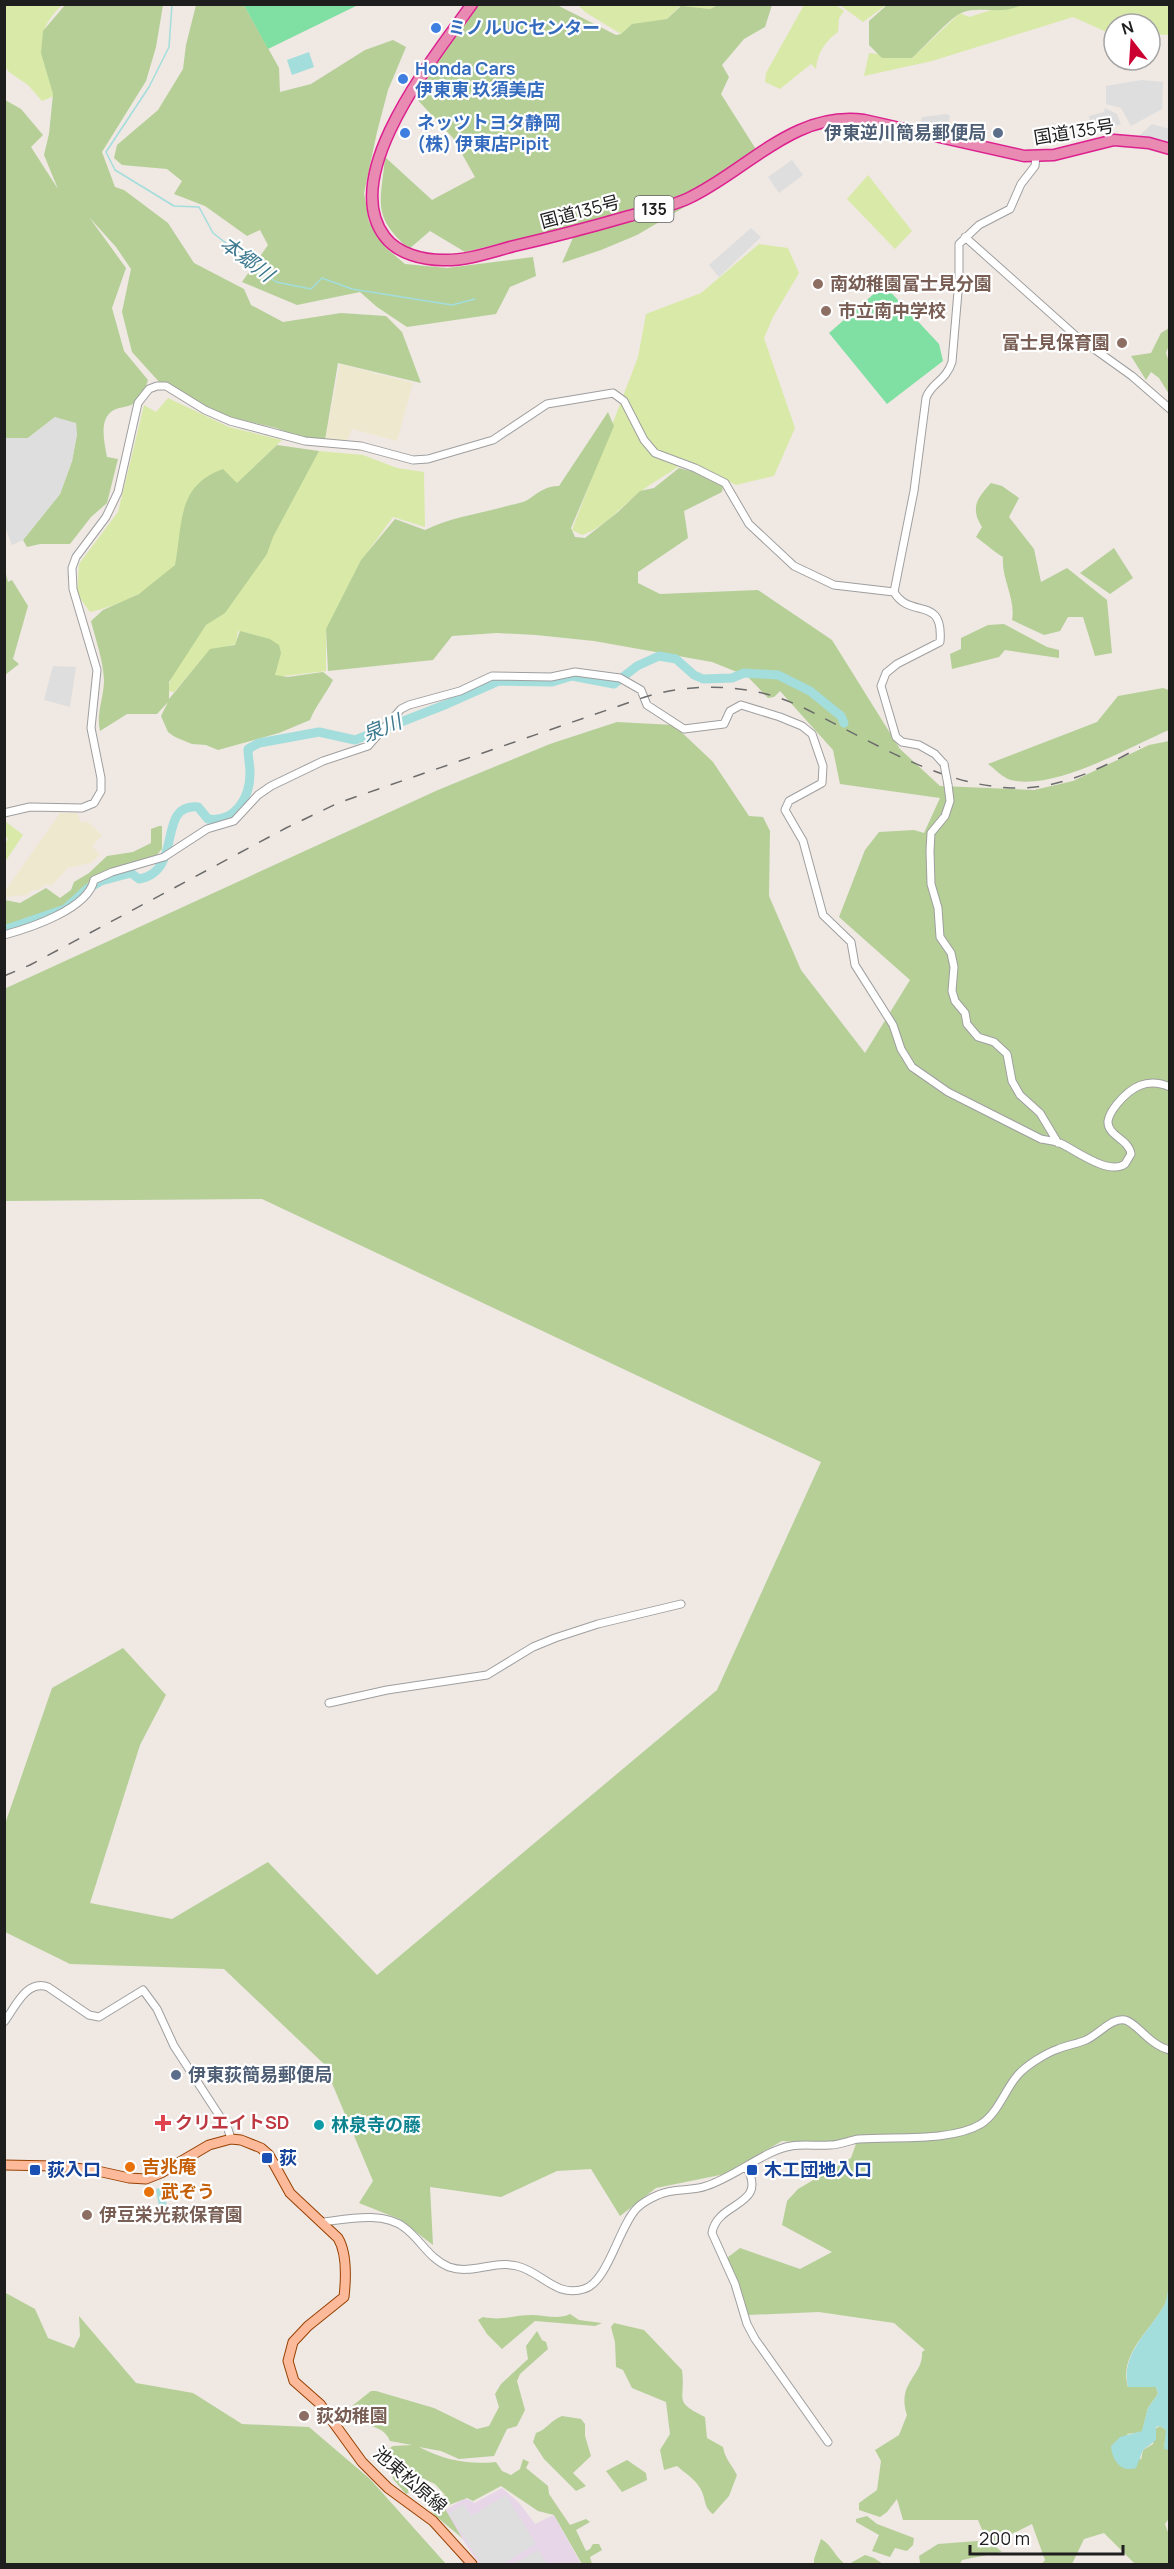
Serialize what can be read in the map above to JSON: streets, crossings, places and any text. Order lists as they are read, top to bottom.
{
  "streets": {
    "highway": ["国道135号", "135"],
    "main road": ["池東松原線"]
  },
  "water": ["本郷川", "泉川"],
  "places": {
    "other": [
      "ミノルUCセンター",
      "Honda Cars 伊東東 玖須美店",
      "ネッツトヨタ静岡 (株) 伊東店Pipit",
      "伊東逆川簡易郵便局",
      "南幼稚園富士見分園",
      "市立南中学校",
      "富士見保育園",
      "伊東荻簡易郵便局",
      "林泉寺の藤",
      "吉兆庵",
      "武ぞう",
      "伊豆栄光萩保育園",
      "荻幼稚園"
    ],
    "health": ["クリエイトSD"],
    "transit": ["荻", "荻入口", "木工団地入口"]
  },
  "scale_bar": "200 m",
  "north": "top"
}
